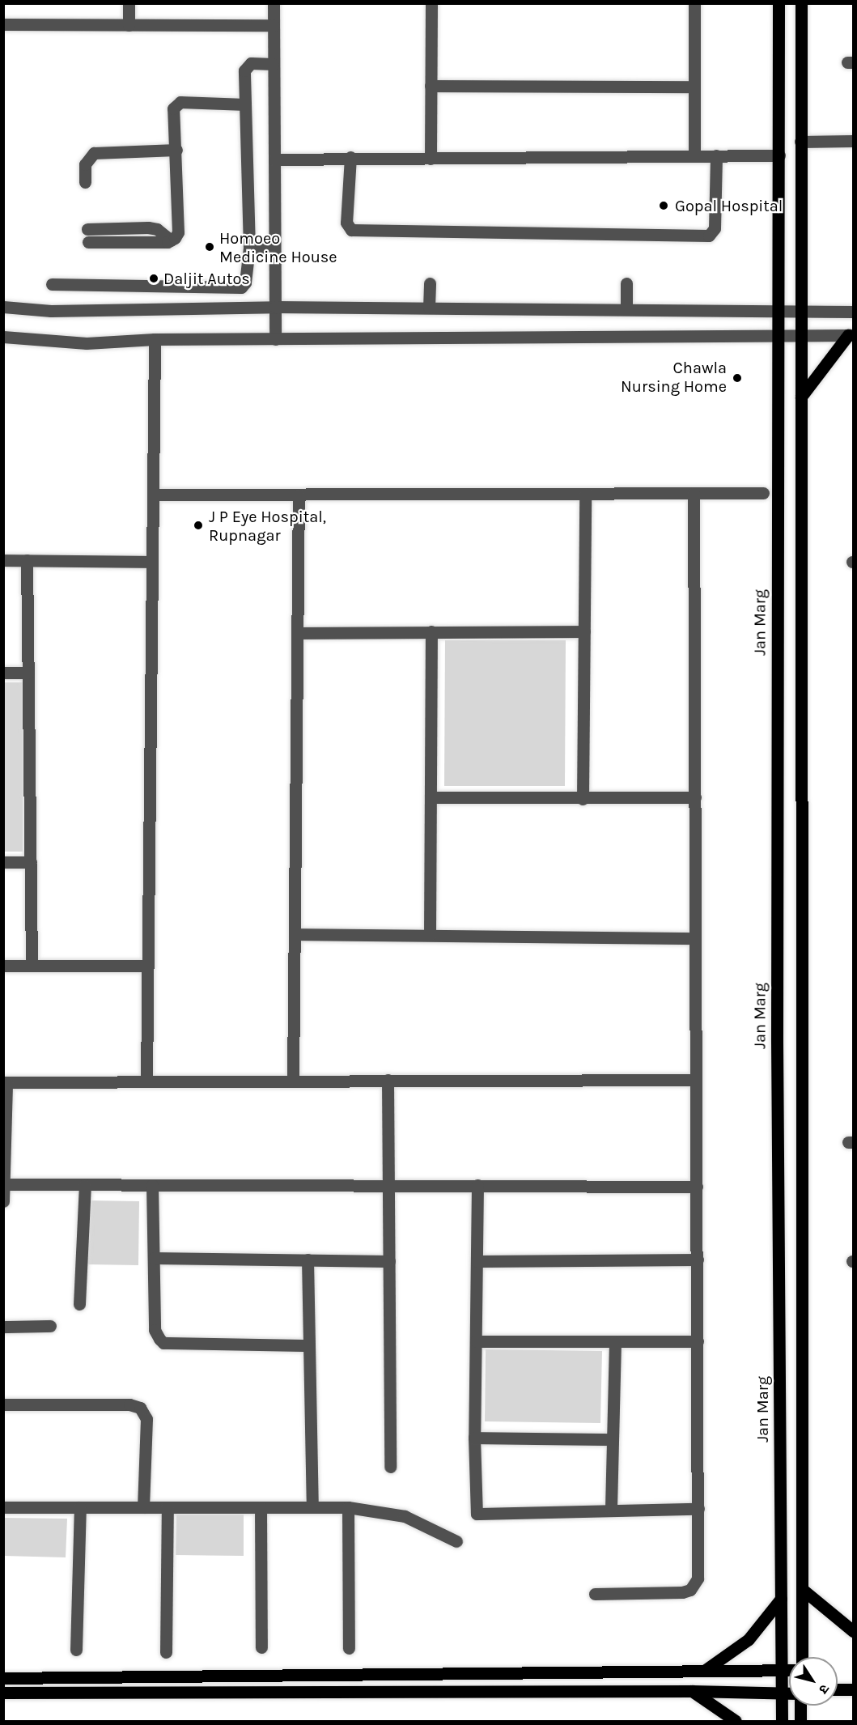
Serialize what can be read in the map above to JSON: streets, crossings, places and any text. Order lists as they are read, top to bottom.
{
  "streets": {
    "main road": ["Jan Marg"]
  },
  "places": [
    "Gopal Hospital",
    "Homoeo Medicine House",
    "Daljit Autos",
    "Chawla Nursing Home",
    "J P Eye Hospital, Rupnagar"
  ],
  "north": "bottom right"
}
